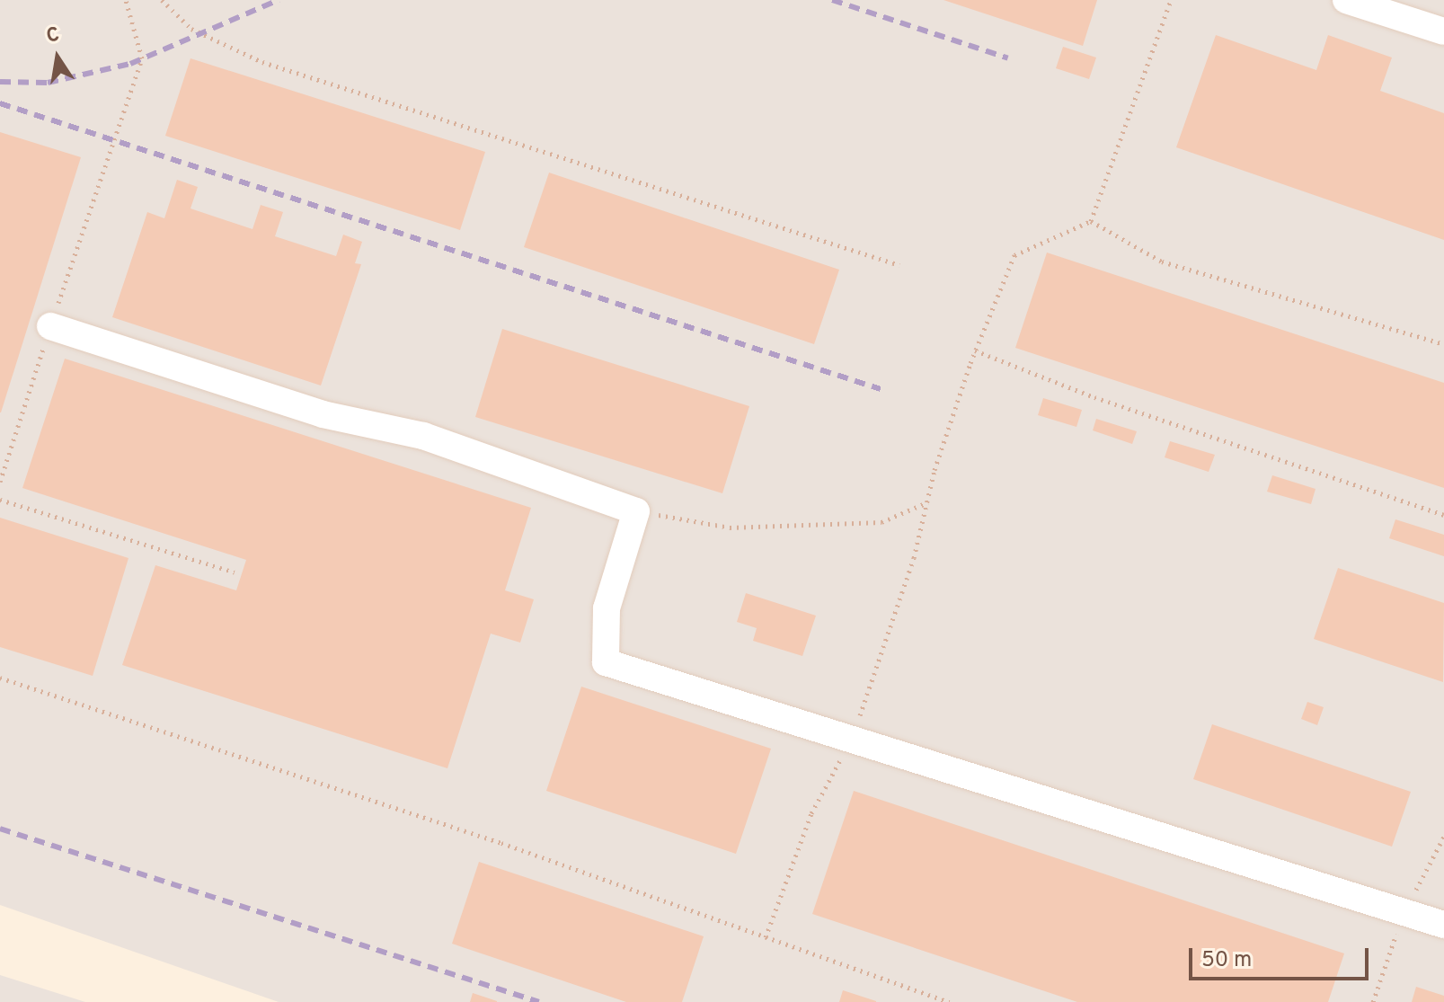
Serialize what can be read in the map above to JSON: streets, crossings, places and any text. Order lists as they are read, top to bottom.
{
  "scale_bar": "50 m",
  "north": "top"
}
